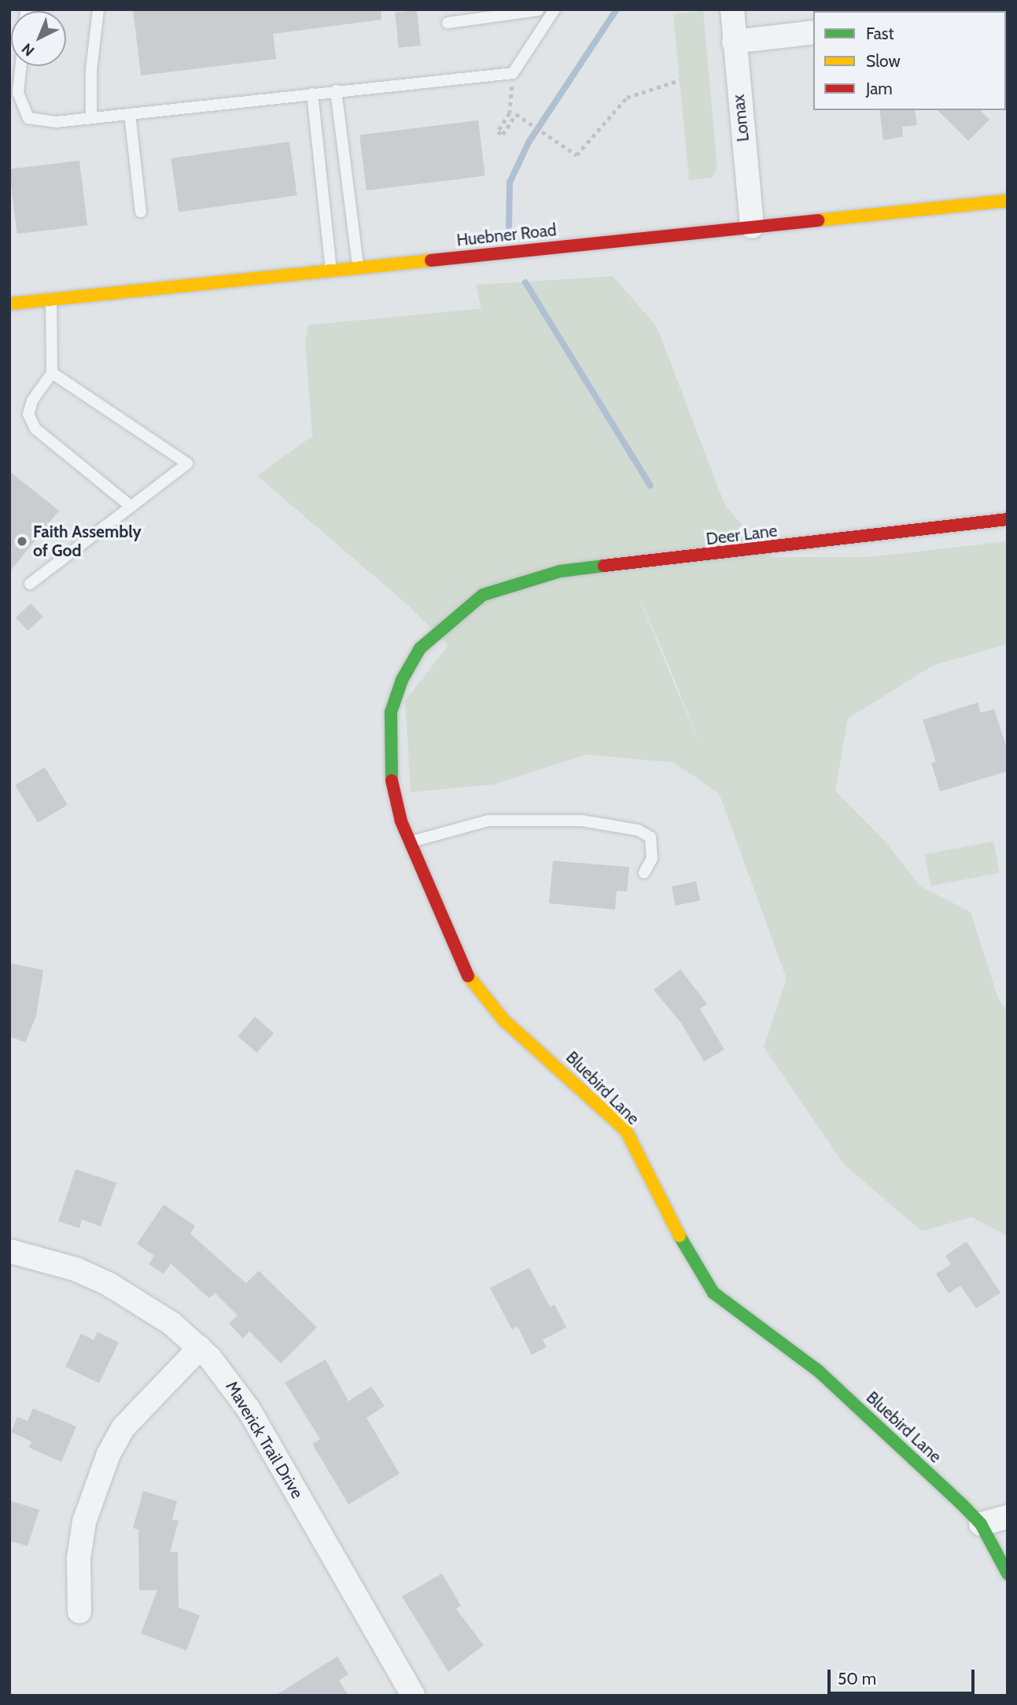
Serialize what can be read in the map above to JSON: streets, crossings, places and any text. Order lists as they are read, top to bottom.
{
  "streets": {
    "street": [
      "Lomax",
      "Huebner Road",
      "Deer Lane",
      "Bluebird Lane",
      "Maverick Trail Drive"
    ]
  },
  "crossings": [
    ["Lomax", "Huebner Road"],
    ["Deer Lane", "Bluebird Lane"]
  ],
  "places": ["Faith Assembly of God"],
  "legend": ["Fast", "Slow", "Jam"],
  "scale_bar": "50 m",
  "north": "bottom left"
}
